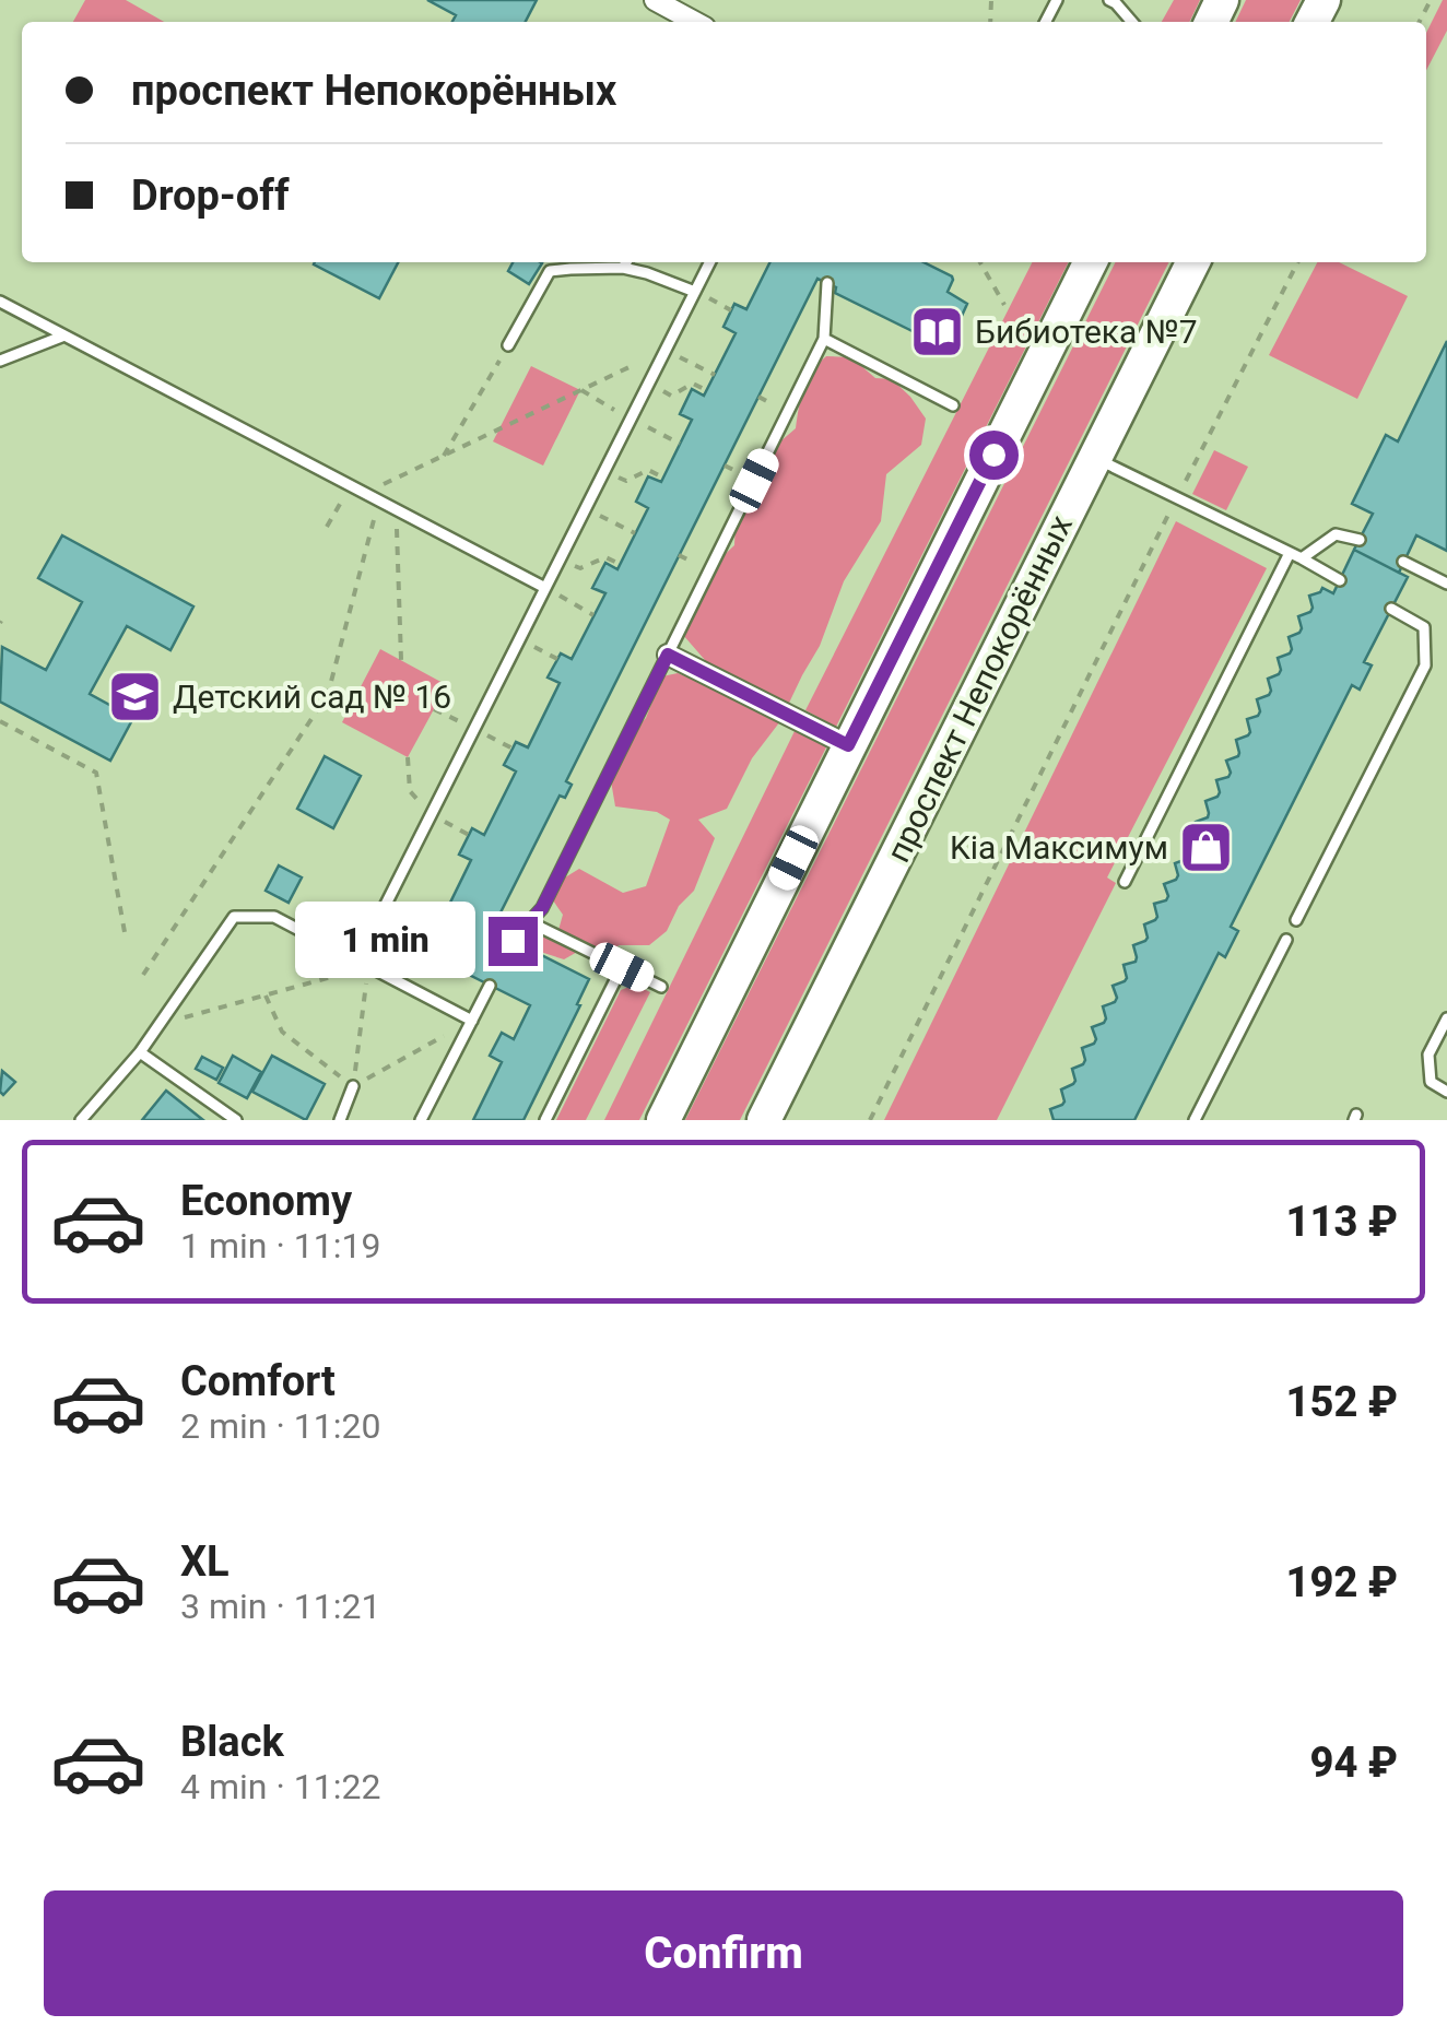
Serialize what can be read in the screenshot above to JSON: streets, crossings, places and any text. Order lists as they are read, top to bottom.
{
  "streets": {
    "main road": ["проспект Непокорённых"]
  },
  "places": {
    "library": ["Бибиотека №7"],
    "school or university": ["Детский сад № 16"],
    "shop": ["Kia Максимум"]
  },
  "page": {
    "banner": ["проспект Непокорённых", "Drop-off"],
    "bubble": "1 min",
    "list": [
      {
        "name": "Economy",
        "note": "1 min · 11:19",
        "value": "113 ₽"
      },
      {
        "name": "Comfort",
        "note": "2 min · 11:20",
        "value": "152 ₽"
      },
      {
        "name": "XL",
        "note": "3 min · 11:21",
        "value": "192 ₽"
      },
      {
        "name": "Black",
        "note": "4 min · 11:22",
        "value": "94 ₽"
      }
    ],
    "buttons": "Confirm"
  }
}
